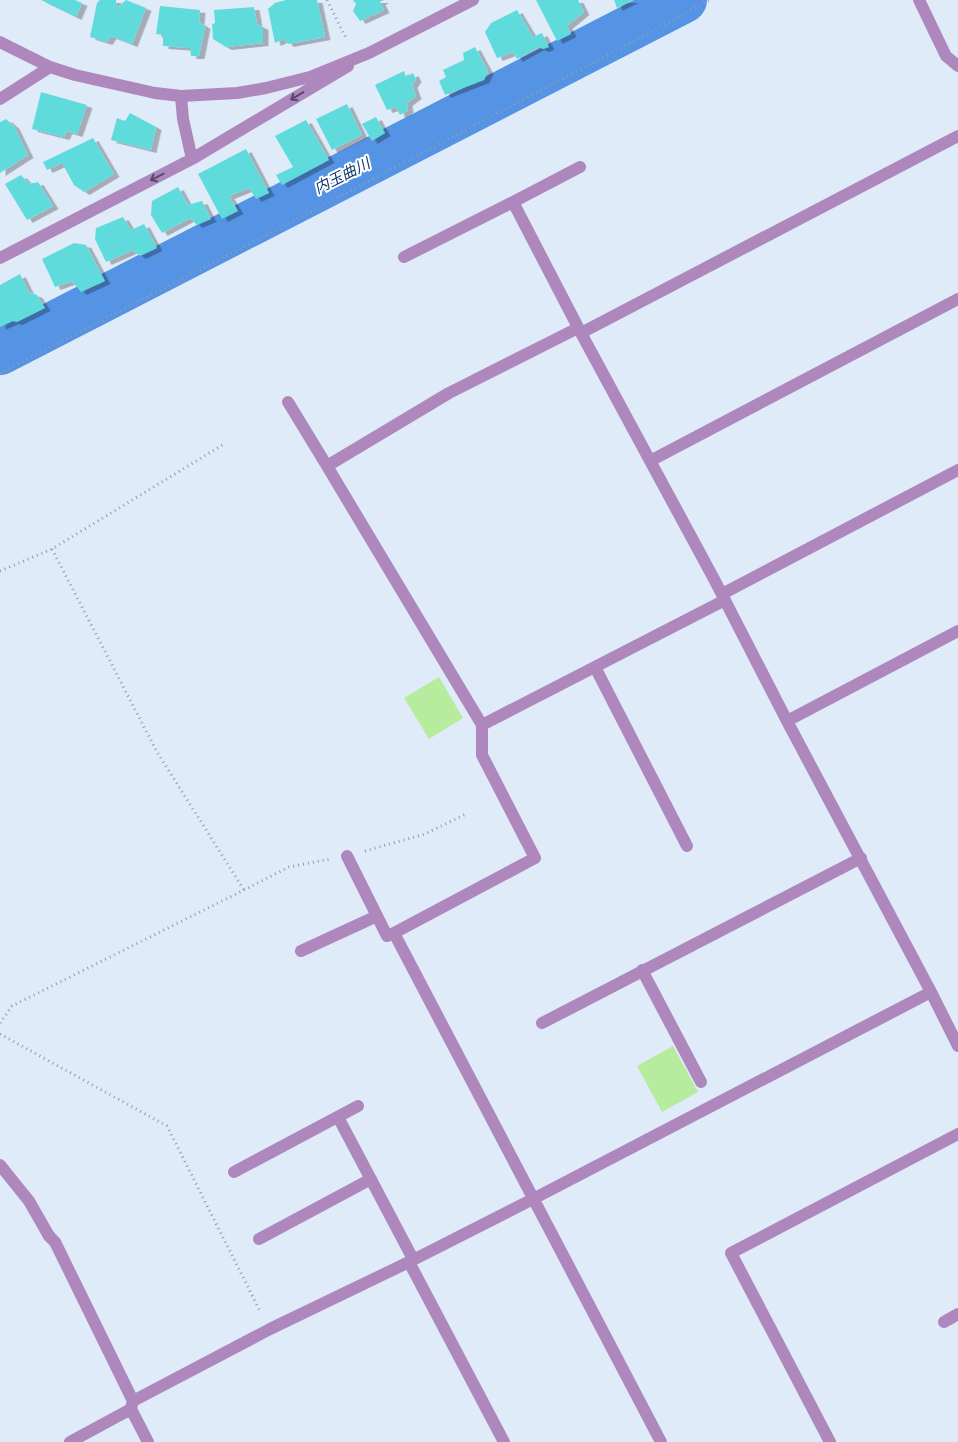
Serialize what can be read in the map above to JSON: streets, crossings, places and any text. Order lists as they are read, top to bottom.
{
  "water": ["内玉曲川"]
}
